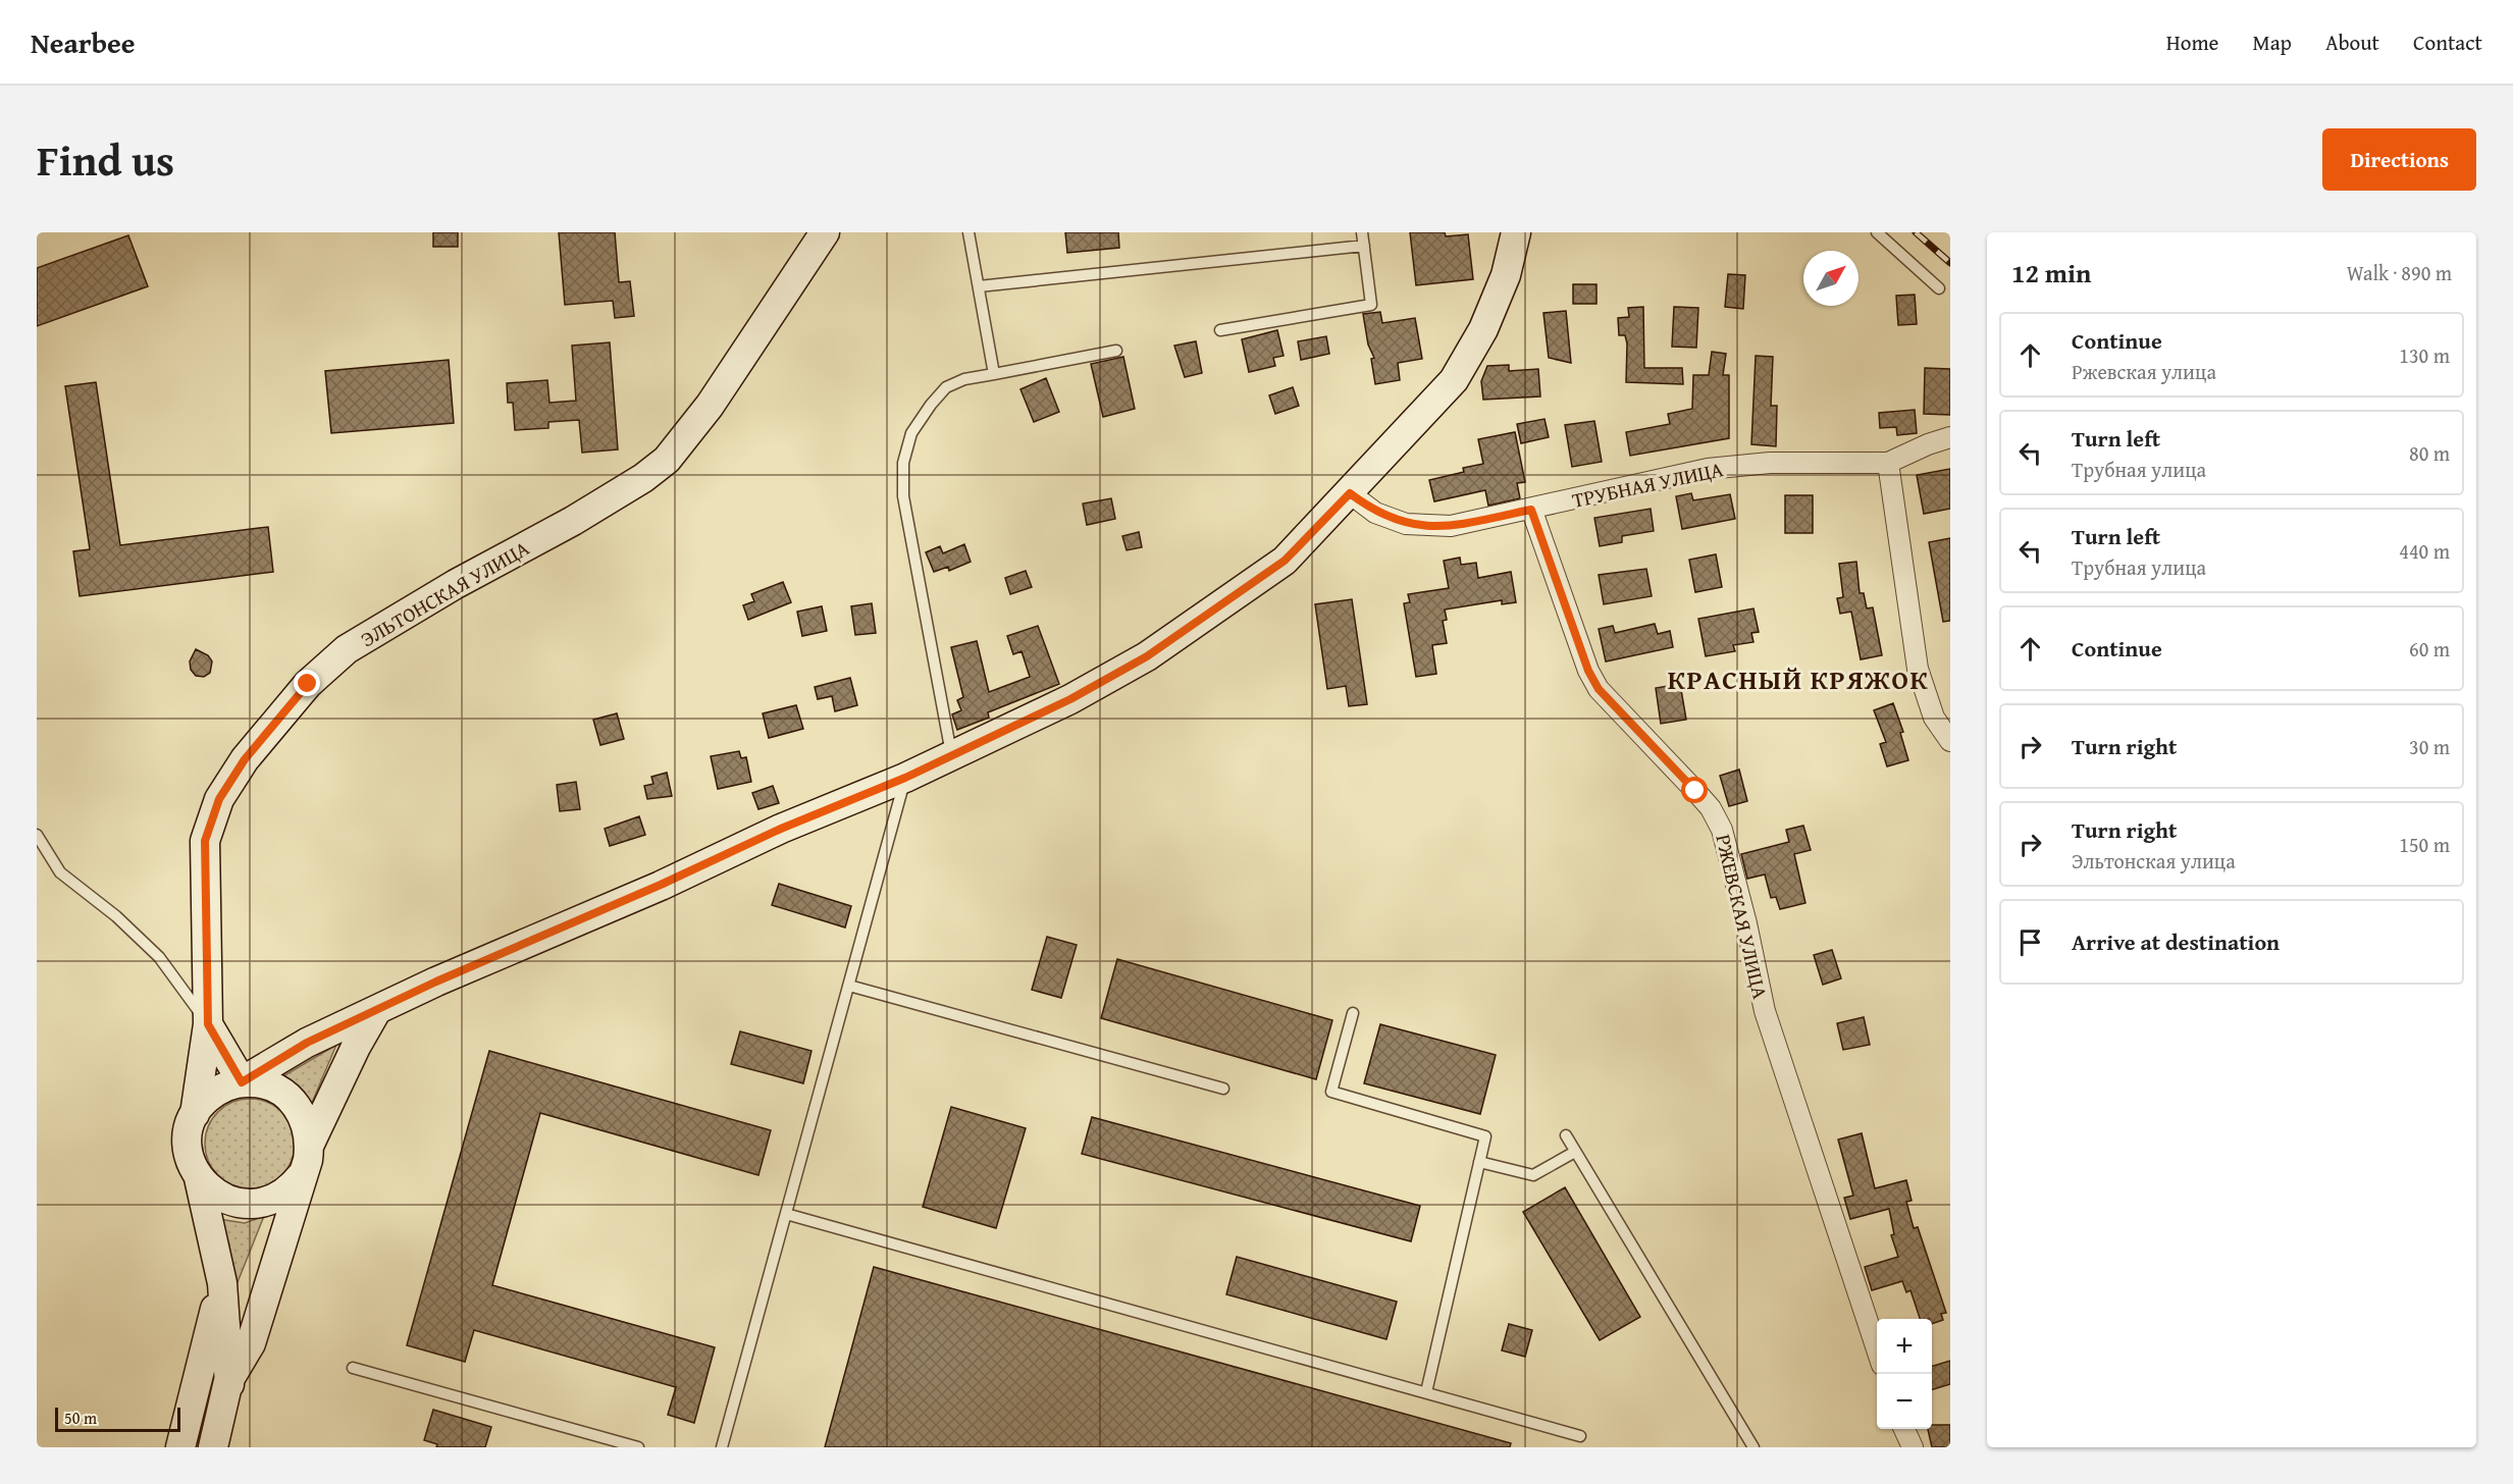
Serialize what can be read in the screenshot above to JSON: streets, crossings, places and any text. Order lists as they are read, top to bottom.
{
  "streets": {
    "main road": ["ЭЛЬТОНСКАЯ УЛИЦА"],
    "street": ["ТРУБНАЯ УЛИЦА", "РЖЕВСКАЯ УЛИЦА"]
  },
  "crossings": [
    ["ТРУБНАЯ УЛИЦА", "РЖЕВСКАЯ УЛИЦА"]
  ],
  "districts": ["КРАСНЫЙ КРЯЖОК"],
  "scale_bar": "50 m",
  "north": "top right",
  "page": {
    "header": "Nearbee",
    "nav": [
      "Home",
      "Map",
      "About",
      "Contact"
    ],
    "title": "Find us",
    "buttons": "Directions",
    "heading": ["12 min", "Walk · 890 m"],
    "list": [
      ["Continue", "Ржевская улица", "130 m"],
      ["Turn left", "Трубная улица", "80 m"],
      ["Turn left", "Трубная улица", "440 m"],
      ["Continue", "60 m"],
      ["Turn right", "30 m"],
      ["Turn right", "Эльтонская улица", "150 m"],
      "Arrive at destination"
    ],
    "map_buttons": ["+", "−"],
    "scale": "50 m"
  }
}
